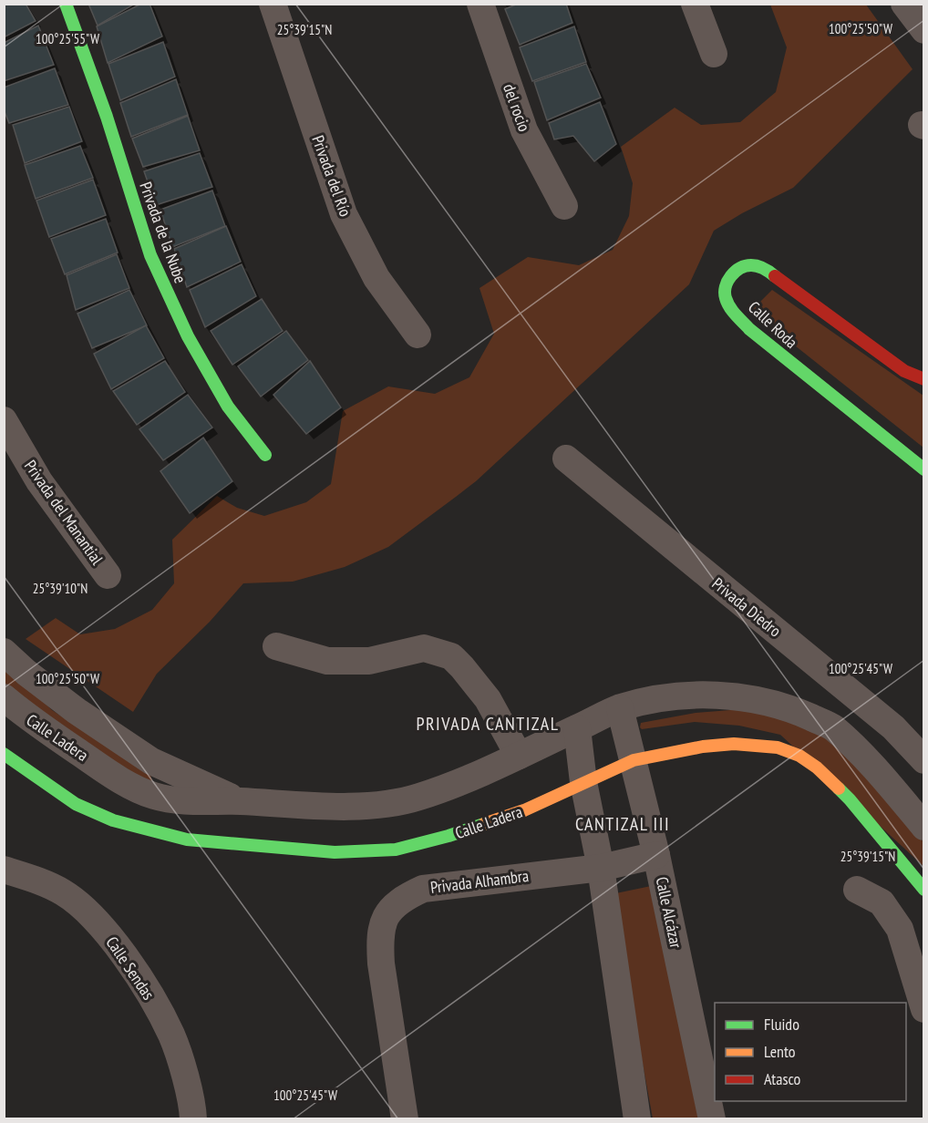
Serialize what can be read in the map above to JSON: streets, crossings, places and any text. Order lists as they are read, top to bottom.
{
  "streets": {
    "street": [
      "del rocio",
      "Privada del Río",
      "Privada de la Nube",
      "Calle Roda",
      "Privada del Manantial",
      "Privada Diedro",
      "Calle Ladera",
      "Privada Alhambra",
      "Calle Alcázar",
      "Calle Sendas"
    ]
  },
  "crossings": [
    ["Calle Ladera", "Calle Alcázar"],
    ["Privada Alhambra", "Calle Alcázar"]
  ],
  "districts": ["PRIVADA CANTIZAL", "CANTIZAL III"],
  "legend": ["Fluido", "Lento", "Atasco"],
  "coordinates": [
    "100°25'50\"W",
    "25°39'15\"N",
    "100°25'55\"W",
    "25°39'10\"N",
    "100°25'45\"W"
  ]
}
